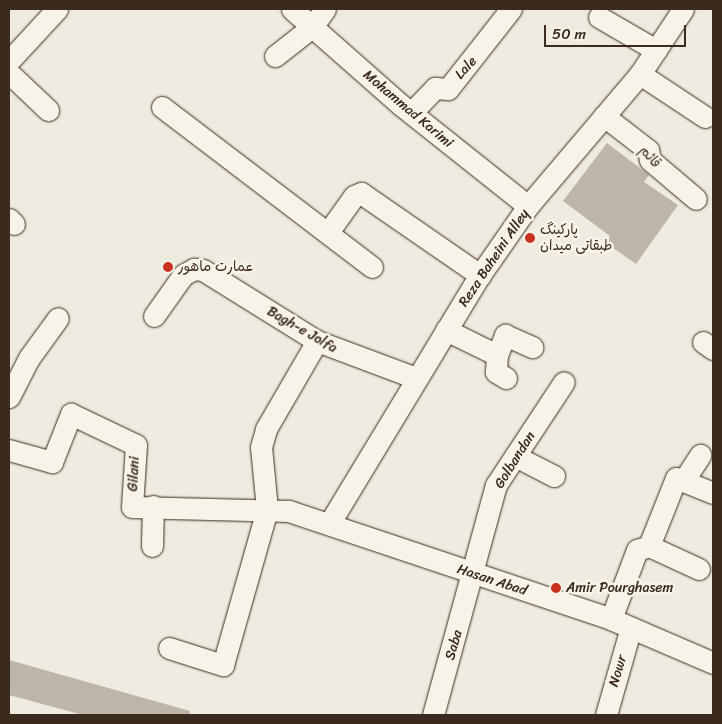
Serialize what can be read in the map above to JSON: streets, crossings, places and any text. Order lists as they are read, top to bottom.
{
  "streets": {
    "street": [
      "Lale",
      "Mohammad Karimi",
      "قائم",
      "Reza Baheini Alley",
      "Bagh-e Jolfa",
      "Golbandan",
      "Gilani",
      "Hasan Abad",
      "Saba",
      "Nowr"
    ]
  },
  "crossings": [
    ["Lale", "Mohammad Karimi"],
    ["Mohammad Karimi", "Reza Baheini Alley"],
    ["قائم", "Reza Baheini Alley"],
    ["Reza Baheini Alley", "Bagh-e Jolfa"],
    ["Reza Baheini Alley", "Hasan Abad"],
    ["Golbandan", "Hasan Abad"],
    ["Golbandan", "Saba"],
    ["Gilani", "Hasan Abad"],
    ["Hasan Abad", "Saba"],
    ["Hasan Abad", "Nowr"]
  ],
  "places": ["پارکینگ طبقاتی میدان", "عمارت ماهور", "Amir Pourghasem"],
  "scale_bar": "50 m"
}
